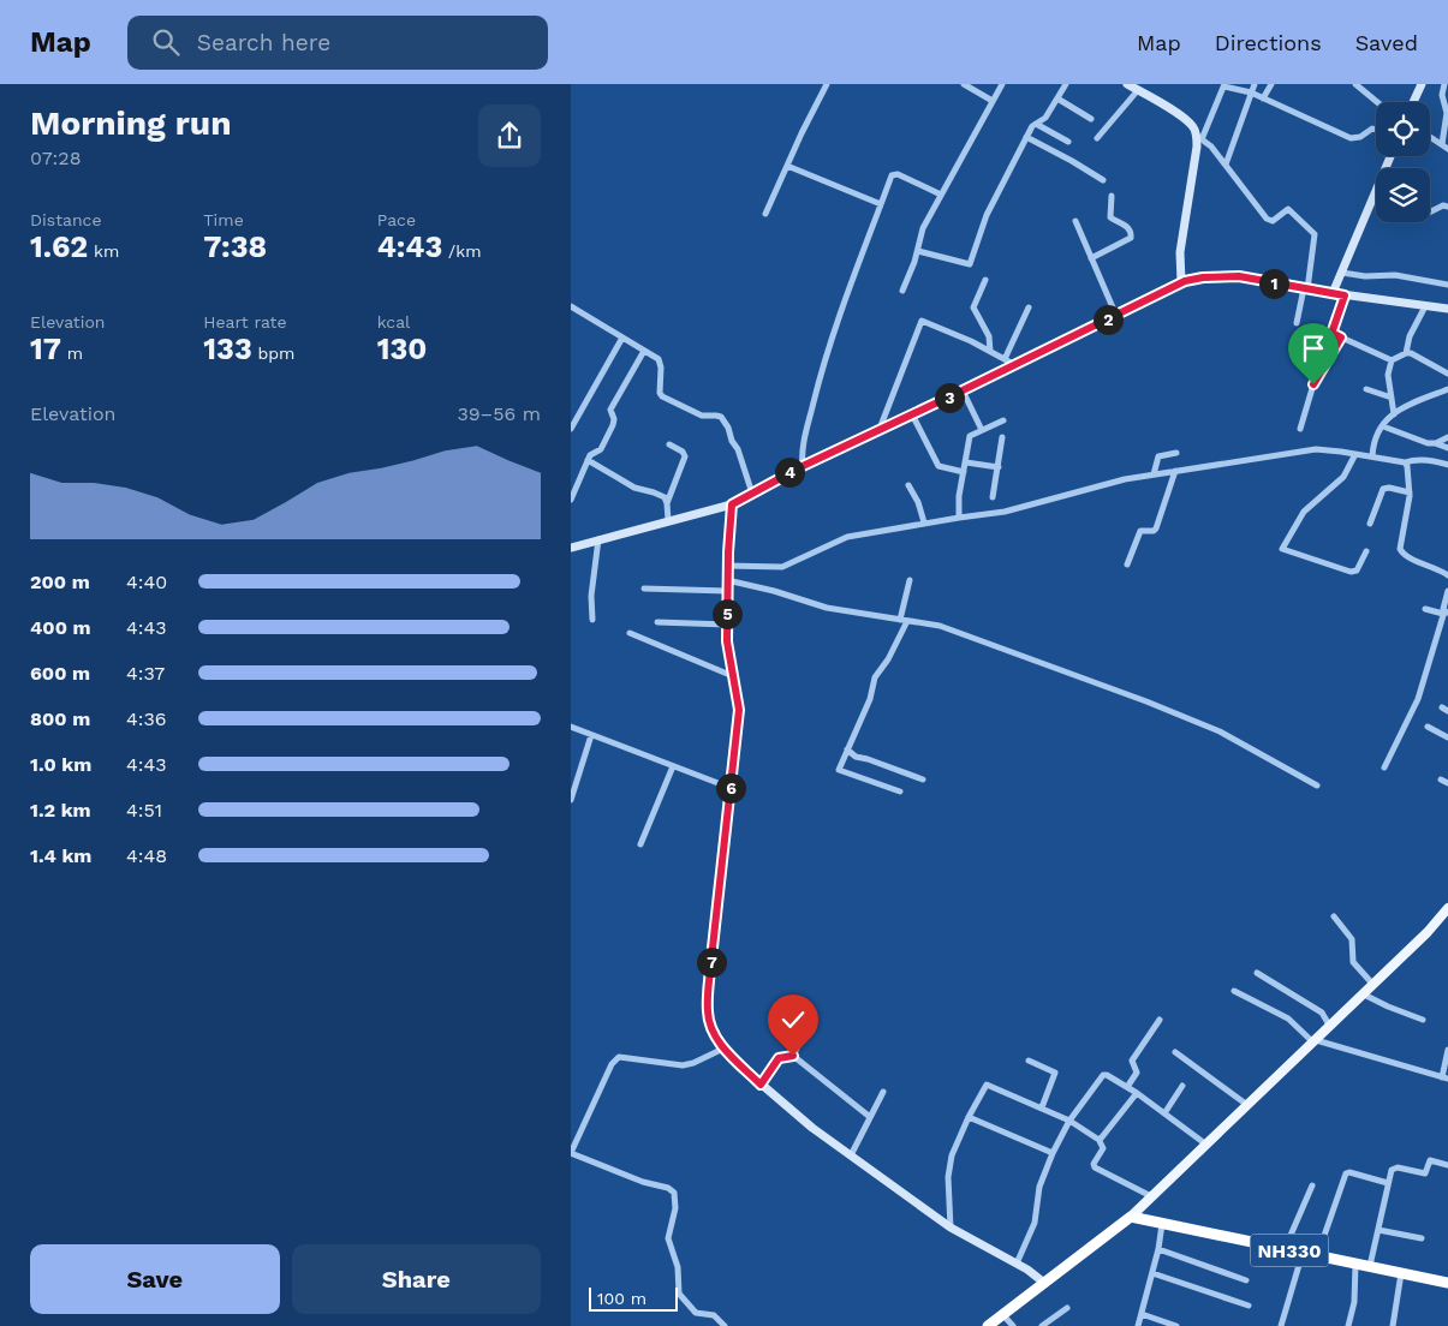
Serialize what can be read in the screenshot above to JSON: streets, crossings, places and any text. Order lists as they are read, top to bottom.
{
  "streets": {
    "highway": ["NH330"]
  },
  "scale_bar": "100 m",
  "page": {
    "header": "Map",
    "search": "Search here",
    "nav": ["Map", "Directions", "Saved"],
    "heading": ["Morning run", "07:28"],
    "stats": [
      ["Distance", "1.62 km"],
      ["Time", "7:38"],
      ["Pace", "4:43 /km"],
      ["Elevation", "17 m"],
      ["Heart rate", "133 bpm"],
      ["kcal", "130"]
    ],
    "pins": [
      "1",
      "2",
      "3",
      "4",
      "5",
      "6",
      "7"
    ],
    "chart": ["Elevation", "39–56 m"],
    "list": [
      {
        "name": "200 m",
        "note": "4:40"
      },
      {
        "name": "400 m",
        "note": "4:43"
      },
      {
        "name": "600 m",
        "note": "4:37"
      },
      {
        "name": "800 m",
        "note": "4:36"
      },
      {
        "name": "1.0 km",
        "note": "4:43"
      },
      {
        "name": "1.2 km",
        "note": "4:51"
      },
      {
        "name": "1.4 km",
        "note": "4:48"
      }
    ],
    "buttons": ["Save", "Share"],
    "scale": "100 m"
  }
}
